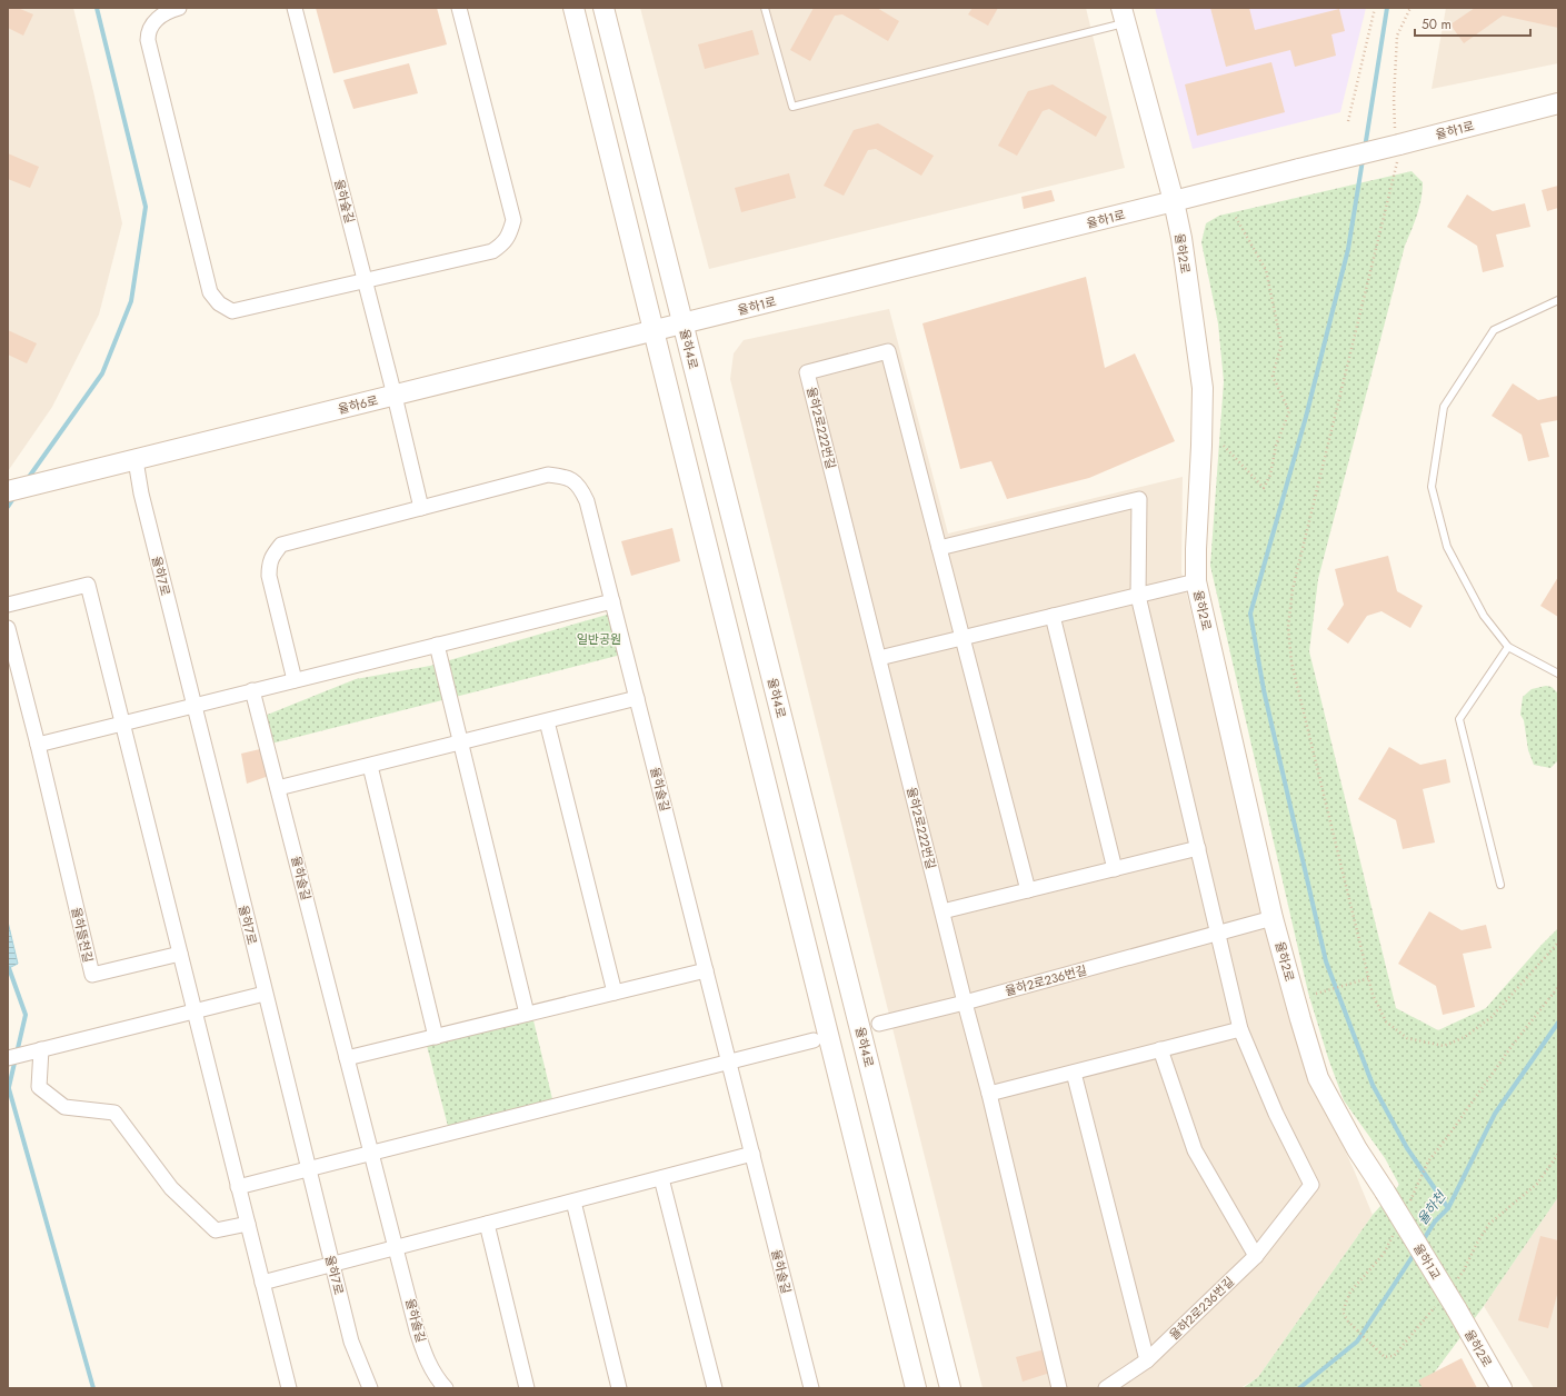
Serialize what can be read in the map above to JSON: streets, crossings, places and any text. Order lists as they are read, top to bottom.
{
  "streets": {
    "street": [
      "율하1로",
      "율하숲길",
      "율하2로",
      "율하4로",
      "율하6로",
      "율하2로222번길",
      "율하7로",
      "율하솔길",
      "율하뜰천길",
      "율하2로236번길",
      "율하1교"
    ]
  },
  "crossings": [
    ["율하1로", "율하2로"],
    ["율하1로", "율하4로"],
    ["율하1로", "율하6로"],
    ["율하숲길", "율하6로"],
    ["율하숲길", "율하솔길"],
    ["율하2로", "율하2로236번길"],
    ["율하2로", "율하1교"],
    ["율하6로", "율하7로"],
    ["율하2로222번길", "율하2로236번길"]
  ],
  "water": ["율하천"],
  "parks": ["일반공원"],
  "scale_bar": "50 m"
}
